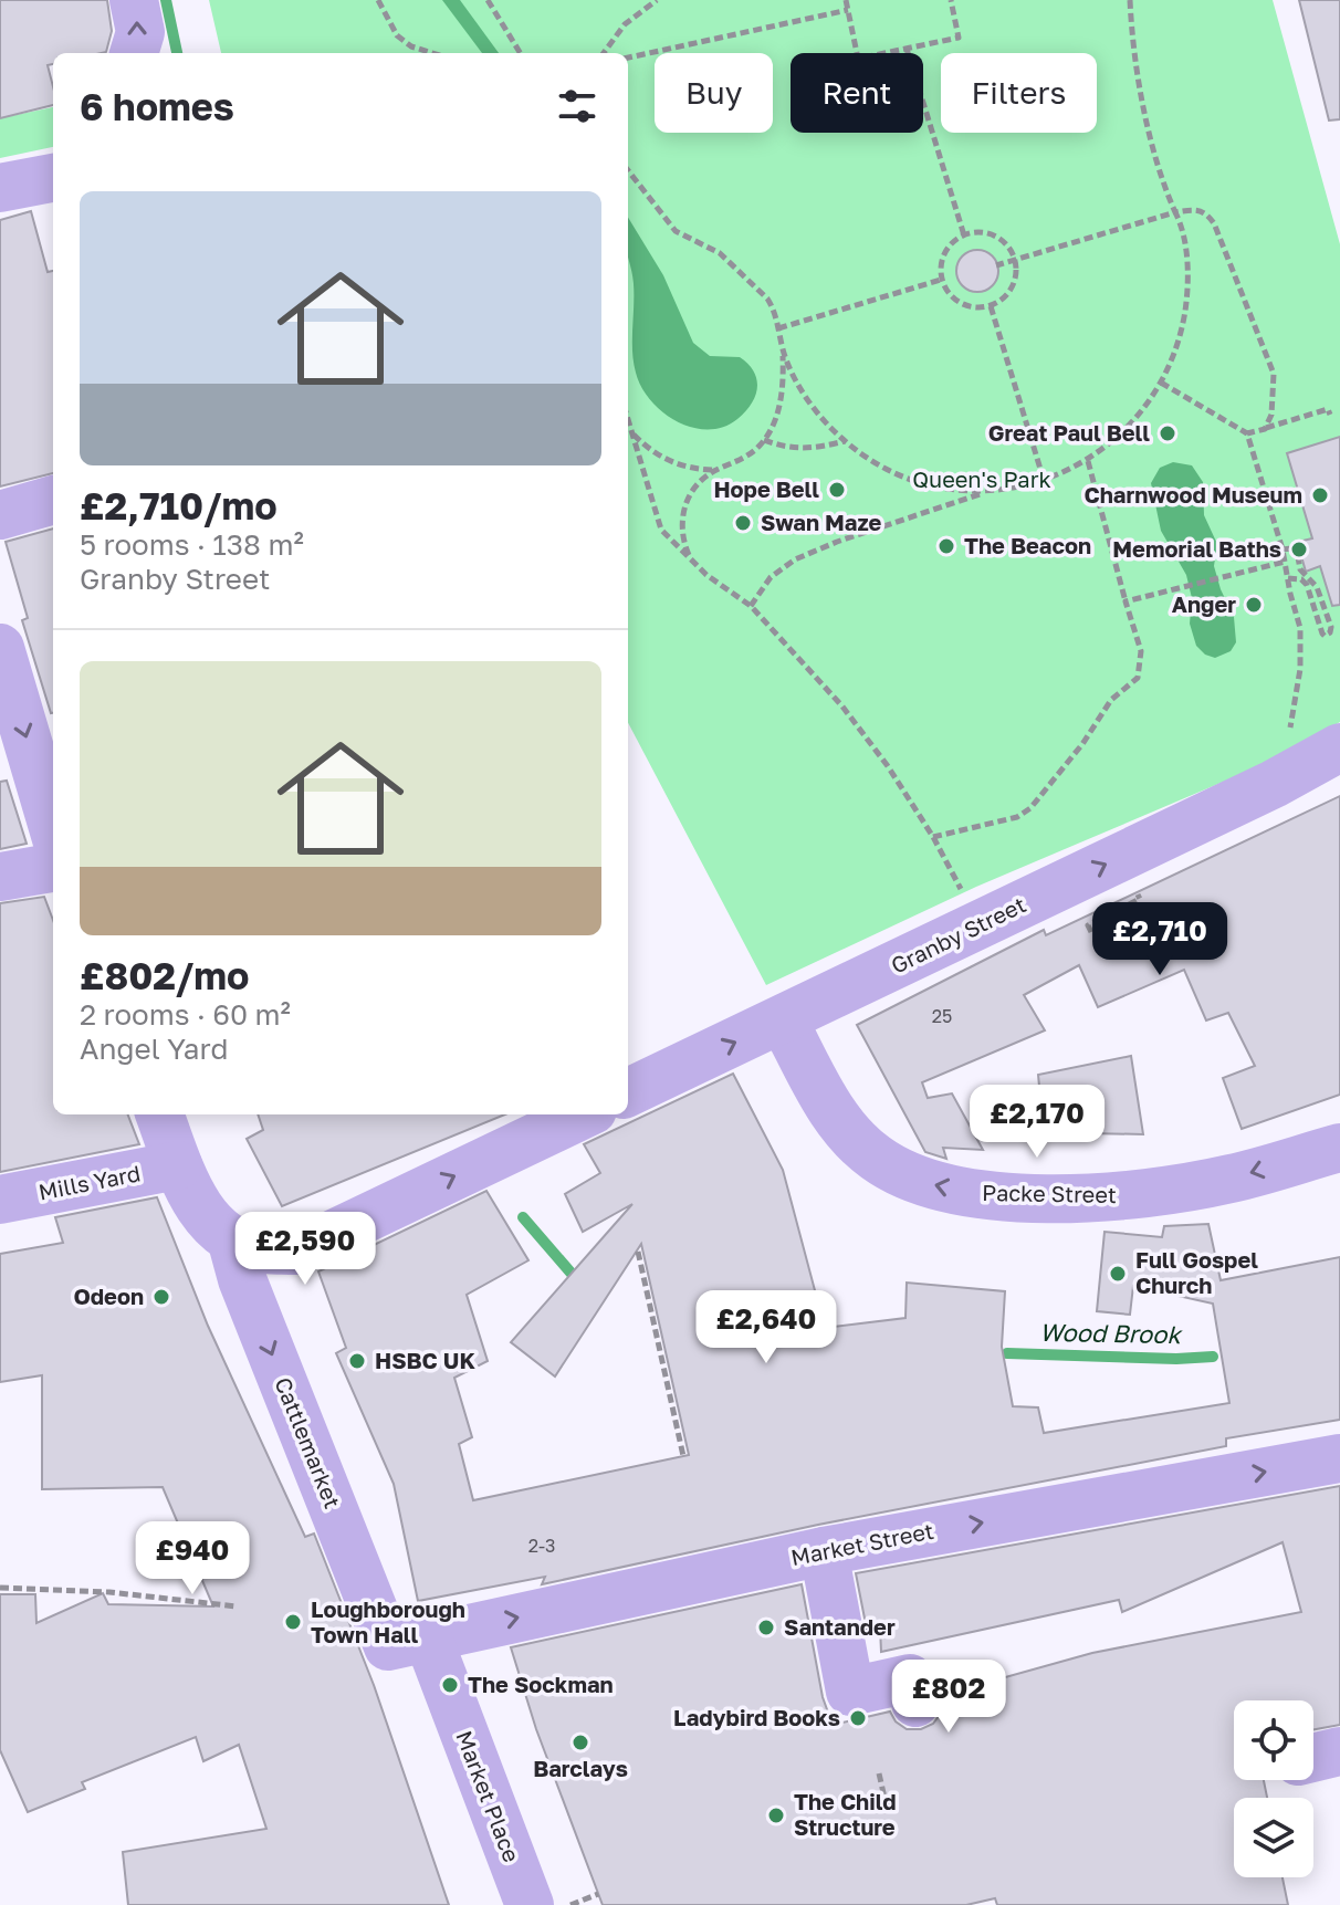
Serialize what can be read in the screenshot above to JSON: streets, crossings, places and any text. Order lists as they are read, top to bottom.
{
  "streets": {
    "street": [
      "Granby Street",
      "Mills Yard",
      "Packe Street",
      "Cattlemarket",
      "Market Street",
      "Market Place"
    ]
  },
  "crossings": [
    ["Granby Street", "Packe Street"],
    ["Cattlemarket", "Market Street"],
    ["Cattlemarket", "Market Place"],
    ["Market Street", "Market Place"]
  ],
  "one_way": [
    "Granby Street",
    "Packe Street",
    "Cattlemarket",
    "Market Street"
  ],
  "water": ["Wood Brook"],
  "parks": ["Queen's Park"],
  "places": [
    "Great Paul Bell",
    "Hope Bell",
    "Charnwood Museum",
    "Swan Maze",
    "The Beacon",
    "Memorial Baths",
    "Anger",
    "Full Gospel Church",
    "Odeon",
    "HSBC UK",
    "Loughborough Town Hall",
    "Santander",
    "The Sockman",
    "Ladybird Books",
    "Barclays",
    "The Child Structure"
  ],
  "house_numbers": ["25", "2-3"],
  "page": {
    "chip": ["Buy", "Rent", "Filters"],
    "heading": "6 homes",
    "list": [
      {
        "name": "£2,710/mo",
        "note": "5 rooms · 138 m² · Granby Street"
      },
      {
        "name": "£802/mo",
        "note": "2 rooms · 60 m² · Angel Yard"
      }
    ],
    "price": [
      "£2,710",
      "£2,170",
      "£2,590",
      "£2,640",
      "£940",
      "£802"
    ]
  }
}
